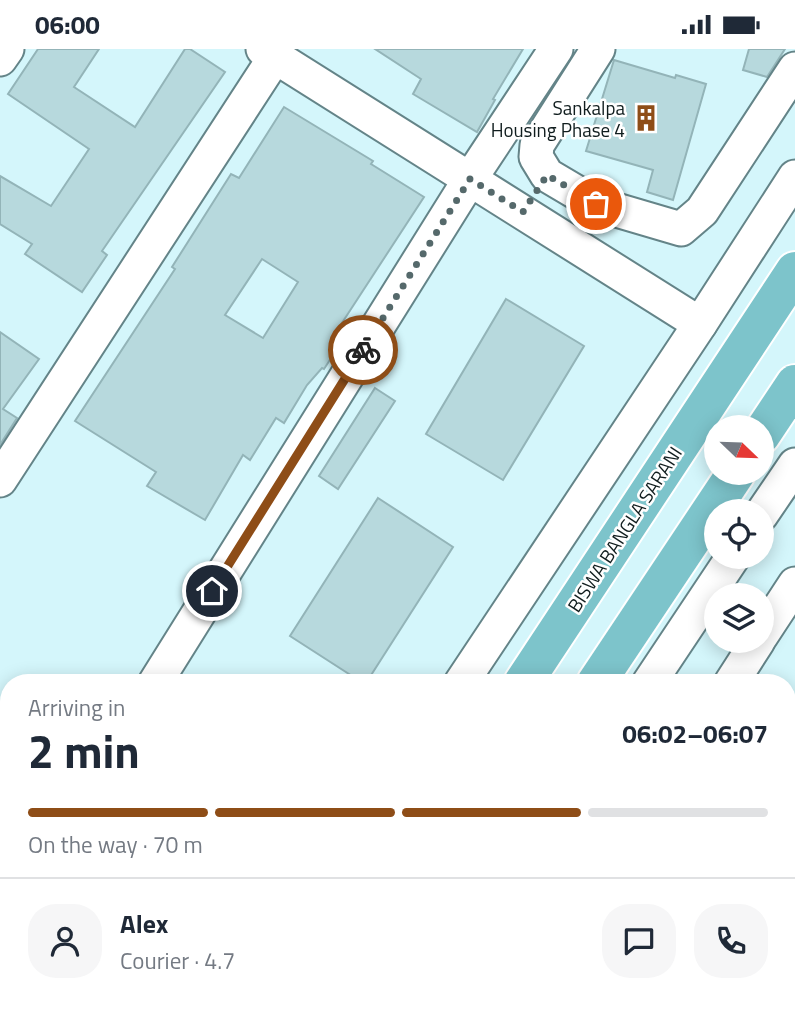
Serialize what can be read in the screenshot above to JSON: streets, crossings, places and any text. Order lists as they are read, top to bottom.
{
  "streets": {
    "main road": ["BISWA BANGLA SARANI"]
  },
  "places": {
    "building": ["Sankalpa Housing Phase 4"]
  },
  "north": "bottom right",
  "page": {
    "status": "06:00",
    "heading": ["2 min", "Arriving in", "06:02–06:07"],
    "panel": ["Alex", "Courier · 4.7"],
    "bar": "On the way · 70 m"
  }
}
